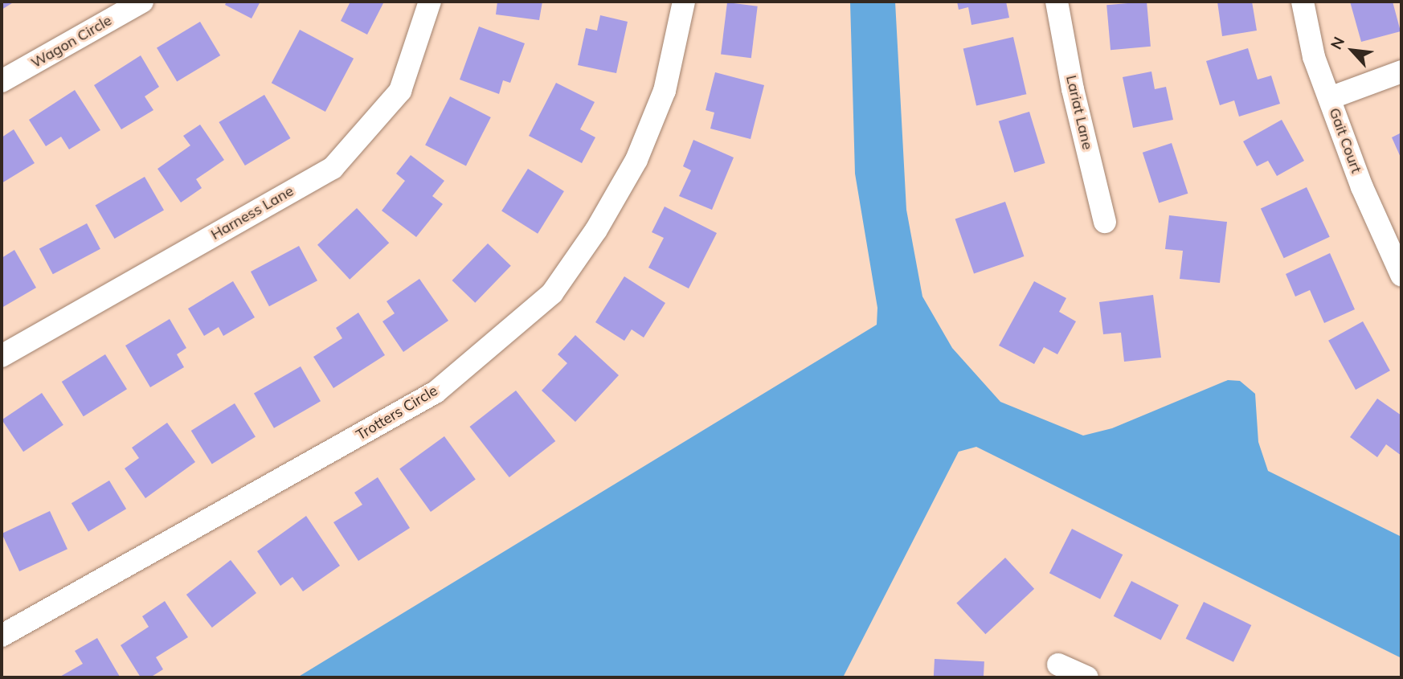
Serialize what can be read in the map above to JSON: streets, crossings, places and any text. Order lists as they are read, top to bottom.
{
  "streets": {
    "street": [
      "Wagon Circle",
      "Lariat Lane",
      "Gait Court",
      "Harness Lane",
      "Trotters Circle"
    ]
  },
  "north": "top left"
}
